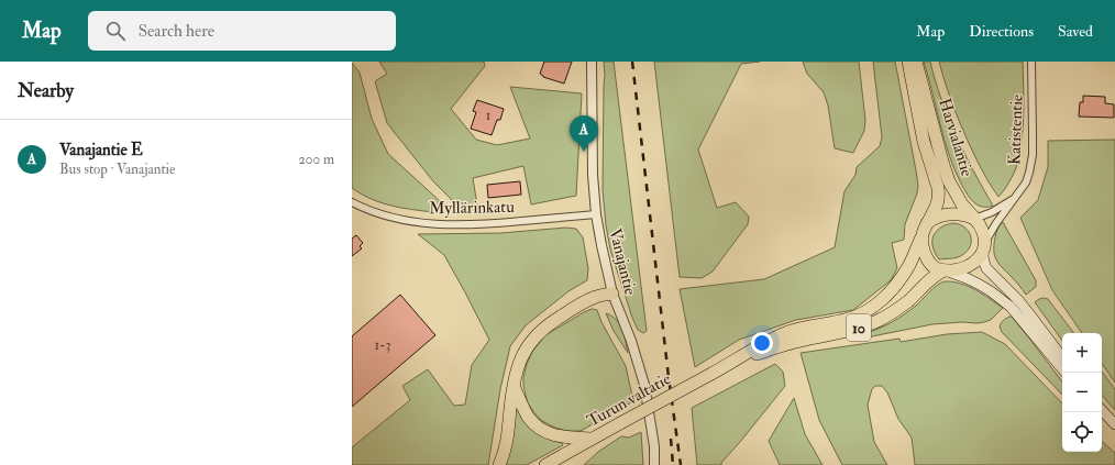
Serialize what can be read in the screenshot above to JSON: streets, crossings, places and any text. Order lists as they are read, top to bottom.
{
  "streets": {
    "highway": ["Harvialantie", "10", "Turun valtatie"],
    "street": ["Katistentie", "Myllärinkatu", "Vanajantie"]
  },
  "crossings": [
    ["Katistentie", "Harvialantie"],
    ["Katistentie", "10"],
    ["Katistentie", "Turun valtatie"],
    ["Harvialantie", "10"],
    ["Harvialantie", "Turun valtatie"],
    ["Myllärinkatu", "Vanajantie"],
    ["10", "Turun valtatie"]
  ],
  "house_numbers": ["1", "1-3"],
  "page": {
    "header": "Map",
    "search": "Search here",
    "nav": ["Map", "Directions", "Saved"],
    "heading": "Nearby",
    "pins": "A",
    "list": [
      {
        "mark": "A",
        "name": "Vanajantie E",
        "note": "Bus stop · Vanajantie",
        "value": "200 m"
      }
    ],
    "map_buttons": ["+", "−"]
  }
}
